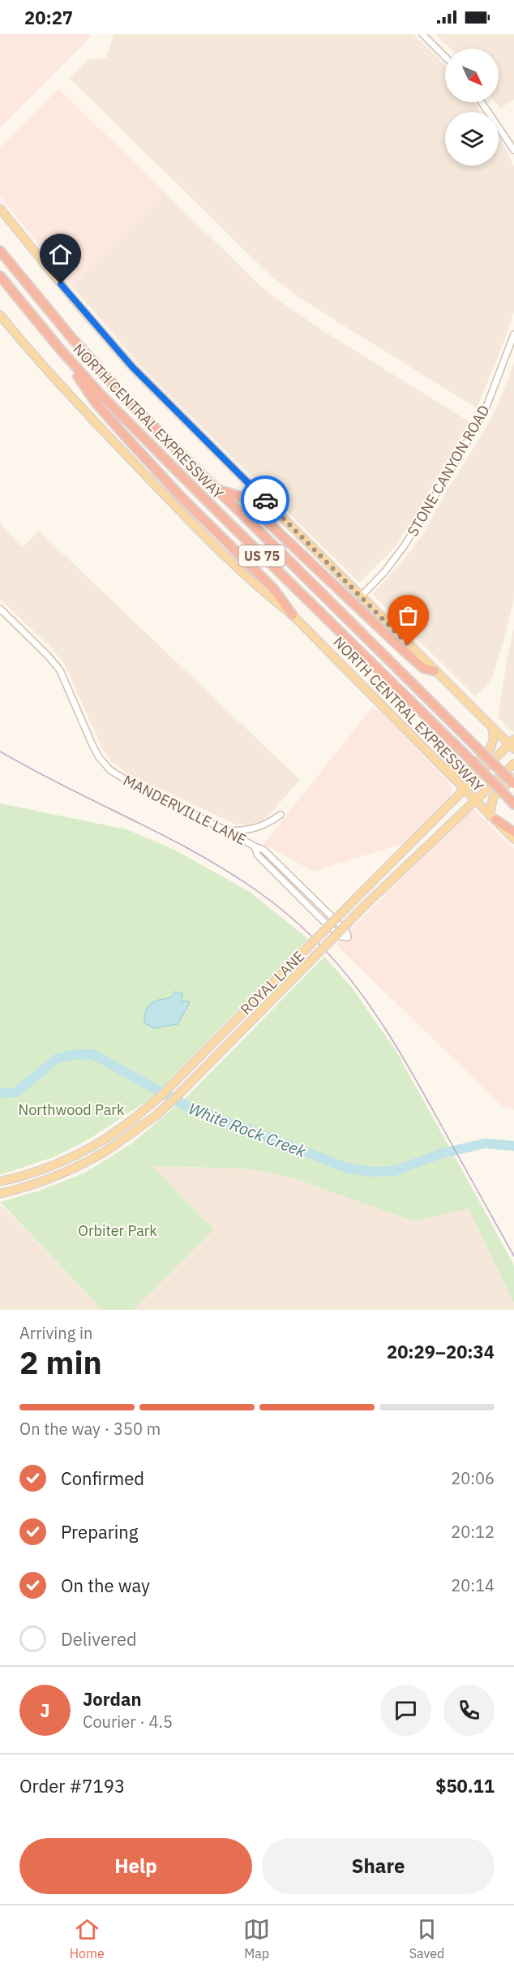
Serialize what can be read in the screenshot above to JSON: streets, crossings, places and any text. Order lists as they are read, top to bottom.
{
  "streets": {
    "highway": ["NORTH CENTRAL EXPRESSWAY", "US 75"],
    "main road": ["ROYAL LANE"],
    "street": ["STONE CANYON ROAD", "MANDERVILLE LANE"]
  },
  "crossings": [
    ["NORTH CENTRAL EXPRESSWAY", "STONE CANYON ROAD"],
    ["NORTH CENTRAL EXPRESSWAY", "ROYAL LANE"]
  ],
  "water": ["White Rock Creek"],
  "parks": ["Northwood Park", "Orbiter Park"],
  "north": "bottom right",
  "page": {
    "status": "20:27",
    "heading": ["2 min", "Arriving in", "20:29–20:34"],
    "panel": [
      "Jordan",
      "Courier · 4.5",
      "Order #7193",
      "$50.11"
    ],
    "bar": "On the way · 350 m",
    "list": [
      ["Confirmed", "20:06"],
      ["Preparing", "20:12"],
      ["On the way", "20:14"],
      "Delivered"
    ],
    "round": "J",
    "buttons": ["Help", "Share"],
    "tabs": ["Home", "Map", "Saved"]
  }
}
